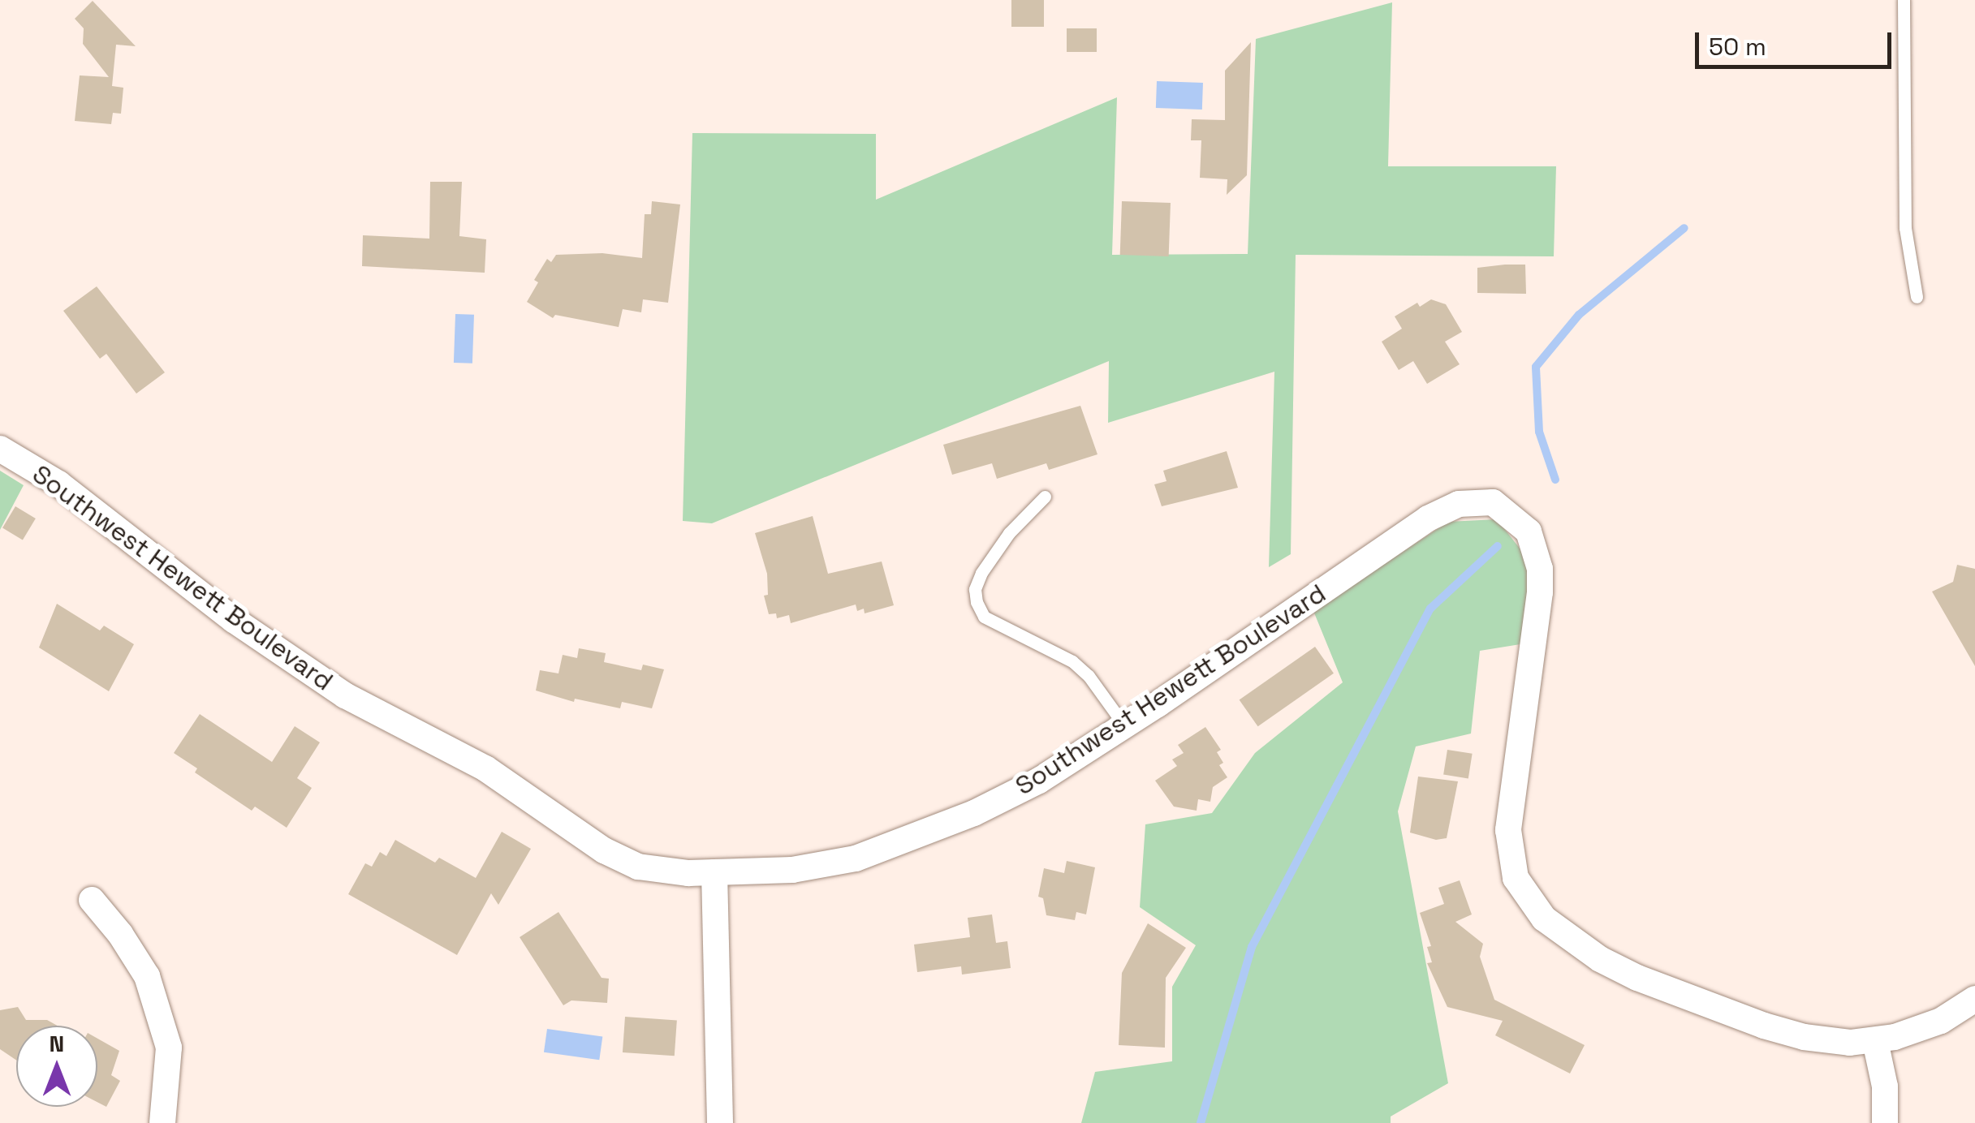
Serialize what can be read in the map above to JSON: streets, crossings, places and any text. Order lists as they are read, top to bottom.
{
  "streets": {
    "street": ["Southwest Hewett Boulevard"]
  },
  "scale_bar": "50 m",
  "north": "top"
}
